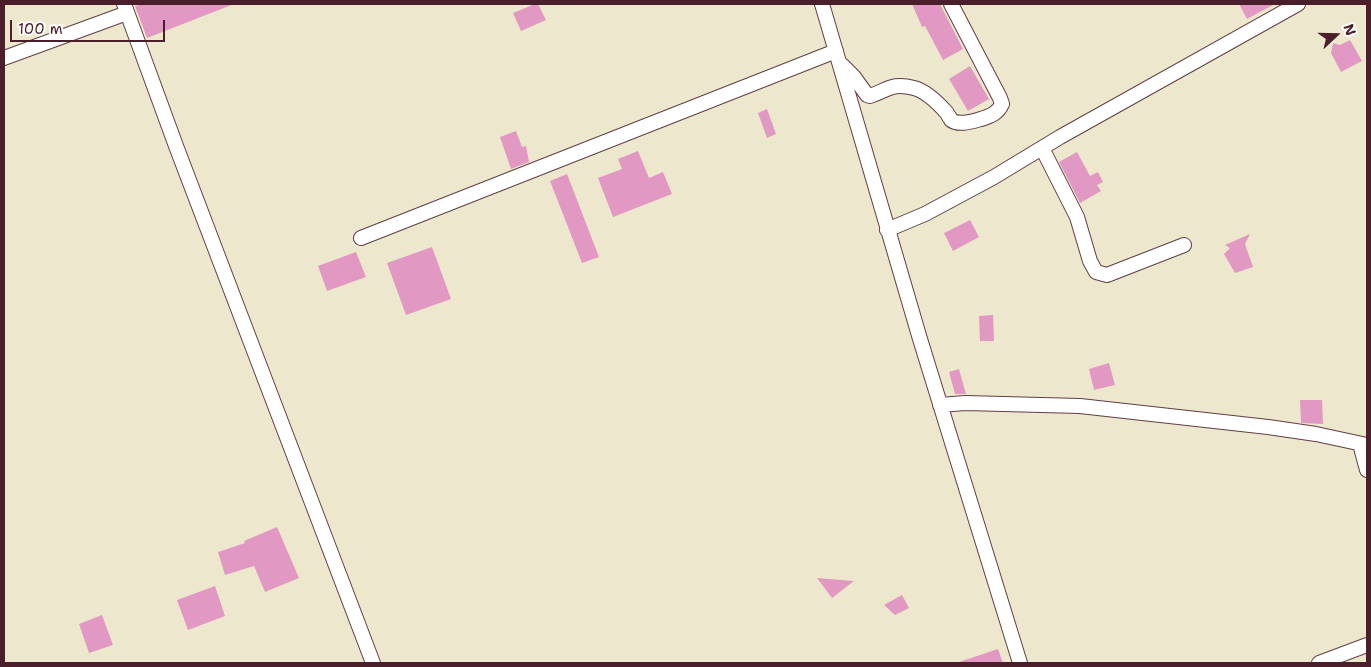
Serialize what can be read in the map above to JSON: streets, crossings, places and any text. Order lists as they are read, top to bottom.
{
  "scale_bar": "100 m",
  "north": "right"
}
